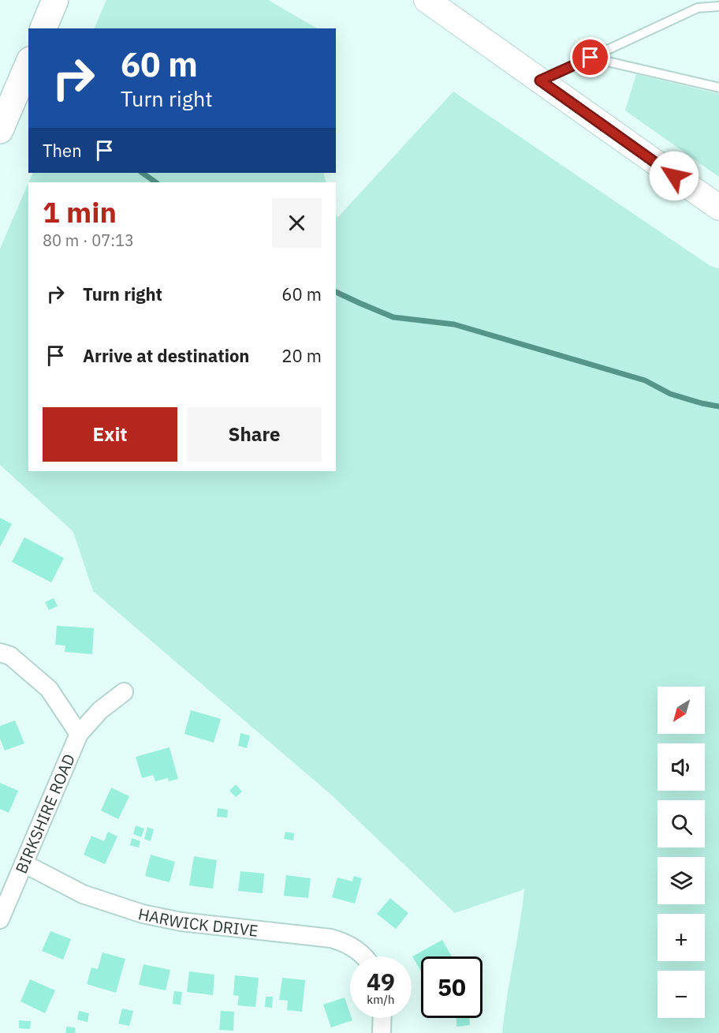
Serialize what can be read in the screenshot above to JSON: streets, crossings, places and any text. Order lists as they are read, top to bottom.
{
  "streets": {
    "street": ["BIRKSHIRE ROAD", "HARWICK DRIVE"]
  },
  "crossings": [
    ["BIRKSHIRE ROAD", "HARWICK DRIVE"]
  ],
  "north": "bottom left",
  "page": {
    "turn": ["60 m", "Turn right"],
    "then": "Then",
    "heading": ["1 min", "80 m · 07:13"],
    "list": [
      {
        "name": "Turn right",
        "value": "60 m"
      },
      {
        "name": "Arrive at destination",
        "value": "20 m"
      }
    ],
    "buttons": ["Exit", "Share"],
    "map_buttons": ["+", "−"],
    "speed": "49 km/h",
    "limit": "50"
  }
}
